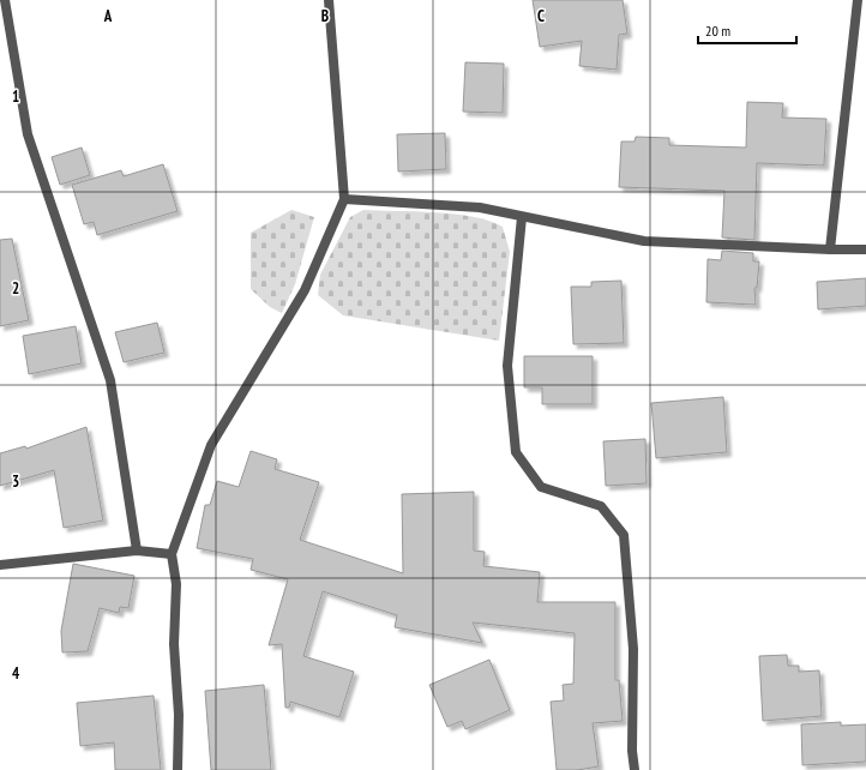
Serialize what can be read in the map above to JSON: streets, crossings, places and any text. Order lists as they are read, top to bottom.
{
  "scale_bar": "20 m",
  "grid": {
    "columns": ["A", "B", "C"],
    "rows": [
      "1",
      "2",
      "3",
      "4"
    ]
  }
}
